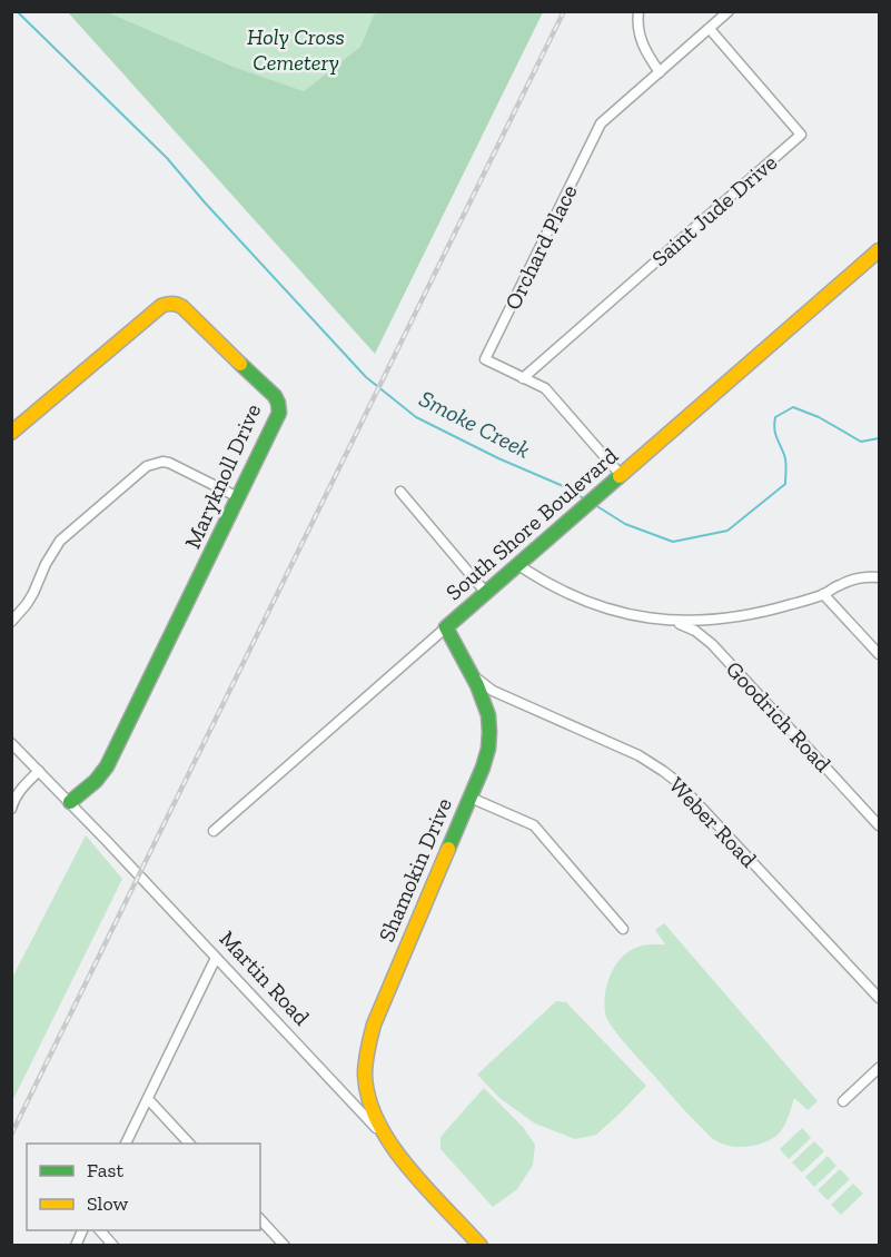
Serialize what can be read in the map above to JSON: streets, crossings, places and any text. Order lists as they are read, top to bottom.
{
  "streets": {
    "street": [
      "Saint Jude Drive",
      "Orchard Place",
      "Maryknoll Drive",
      "South Shore Boulevard",
      "Goodrich Road",
      "Weber Road",
      "Shamokin Drive",
      "Martin Road"
    ]
  },
  "crossings": [
    ["Saint Jude Drive", "Orchard Place"],
    ["Orchard Place", "South Shore Boulevard"],
    ["Maryknoll Drive", "Martin Road"],
    ["South Shore Boulevard", "Shamokin Drive"],
    ["Weber Road", "Shamokin Drive"],
    ["Shamokin Drive", "Martin Road"]
  ],
  "water": ["Smoke Creek"],
  "parks": ["Holy Cross Cemetery"],
  "legend": ["Fast", "Slow"]
}
